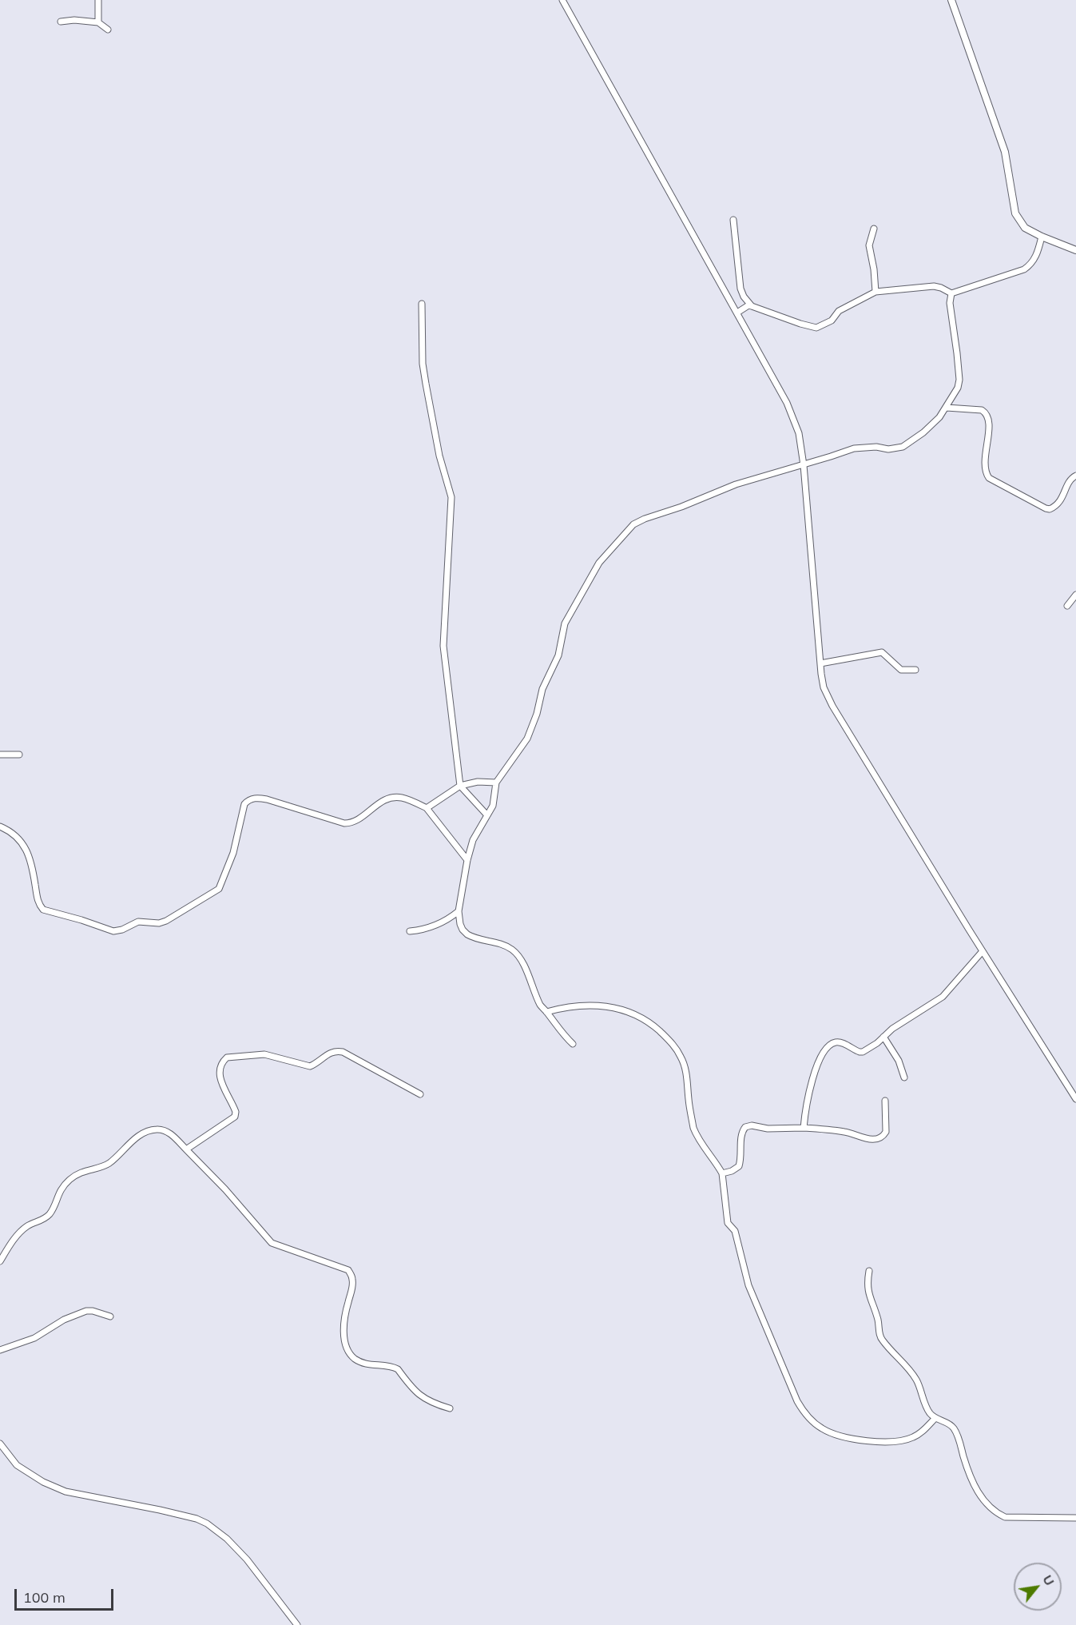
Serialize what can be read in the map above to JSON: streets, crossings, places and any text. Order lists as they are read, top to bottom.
{
  "scale_bar": "100 m",
  "north": "top right"
}
